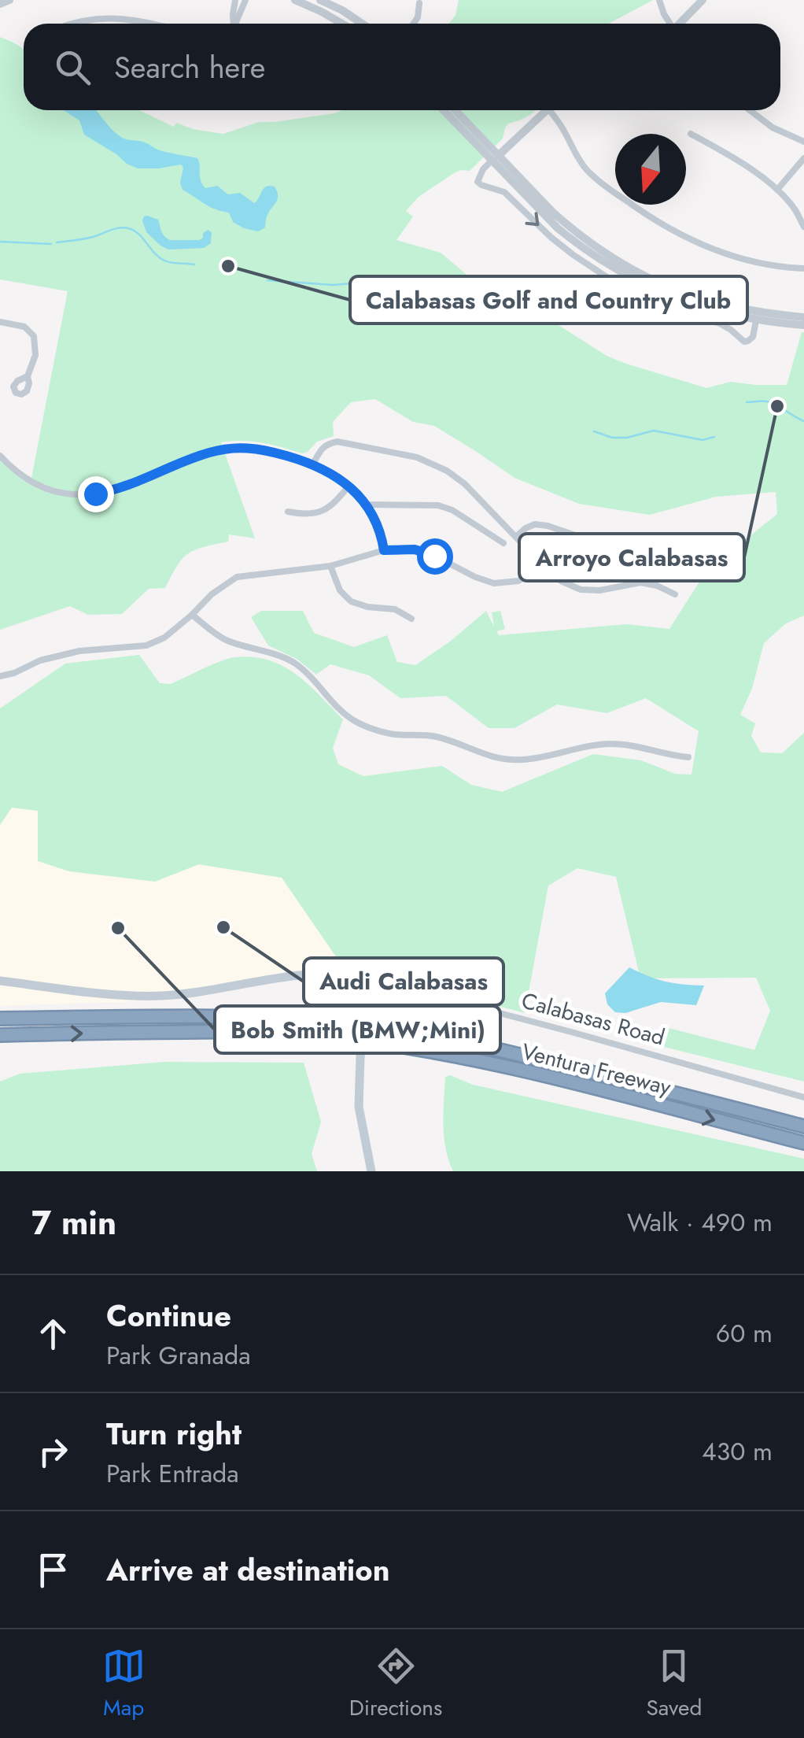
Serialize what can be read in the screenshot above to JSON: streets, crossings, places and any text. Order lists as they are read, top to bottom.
{
  "streets": {
    "highway": ["Ventura Freeway"],
    "main road": ["Calabasas Road"]
  },
  "places": [
    "Calabasas Golf and Country Club",
    "Arroyo Calabasas",
    "Audi Calabasas",
    "Bob Smith (BMW;Mini)"
  ],
  "north": "bottom",
  "page": {
    "search": "Search here",
    "heading": ["7 min", "Walk · 490 m"],
    "list": [
      ["Continue", "Park Granada", "60 m"],
      ["Turn right", "Park Entrada", "430 m"],
      "Arrive at destination"
    ],
    "nav": ["Map", "Directions", "Saved"]
  }
}
